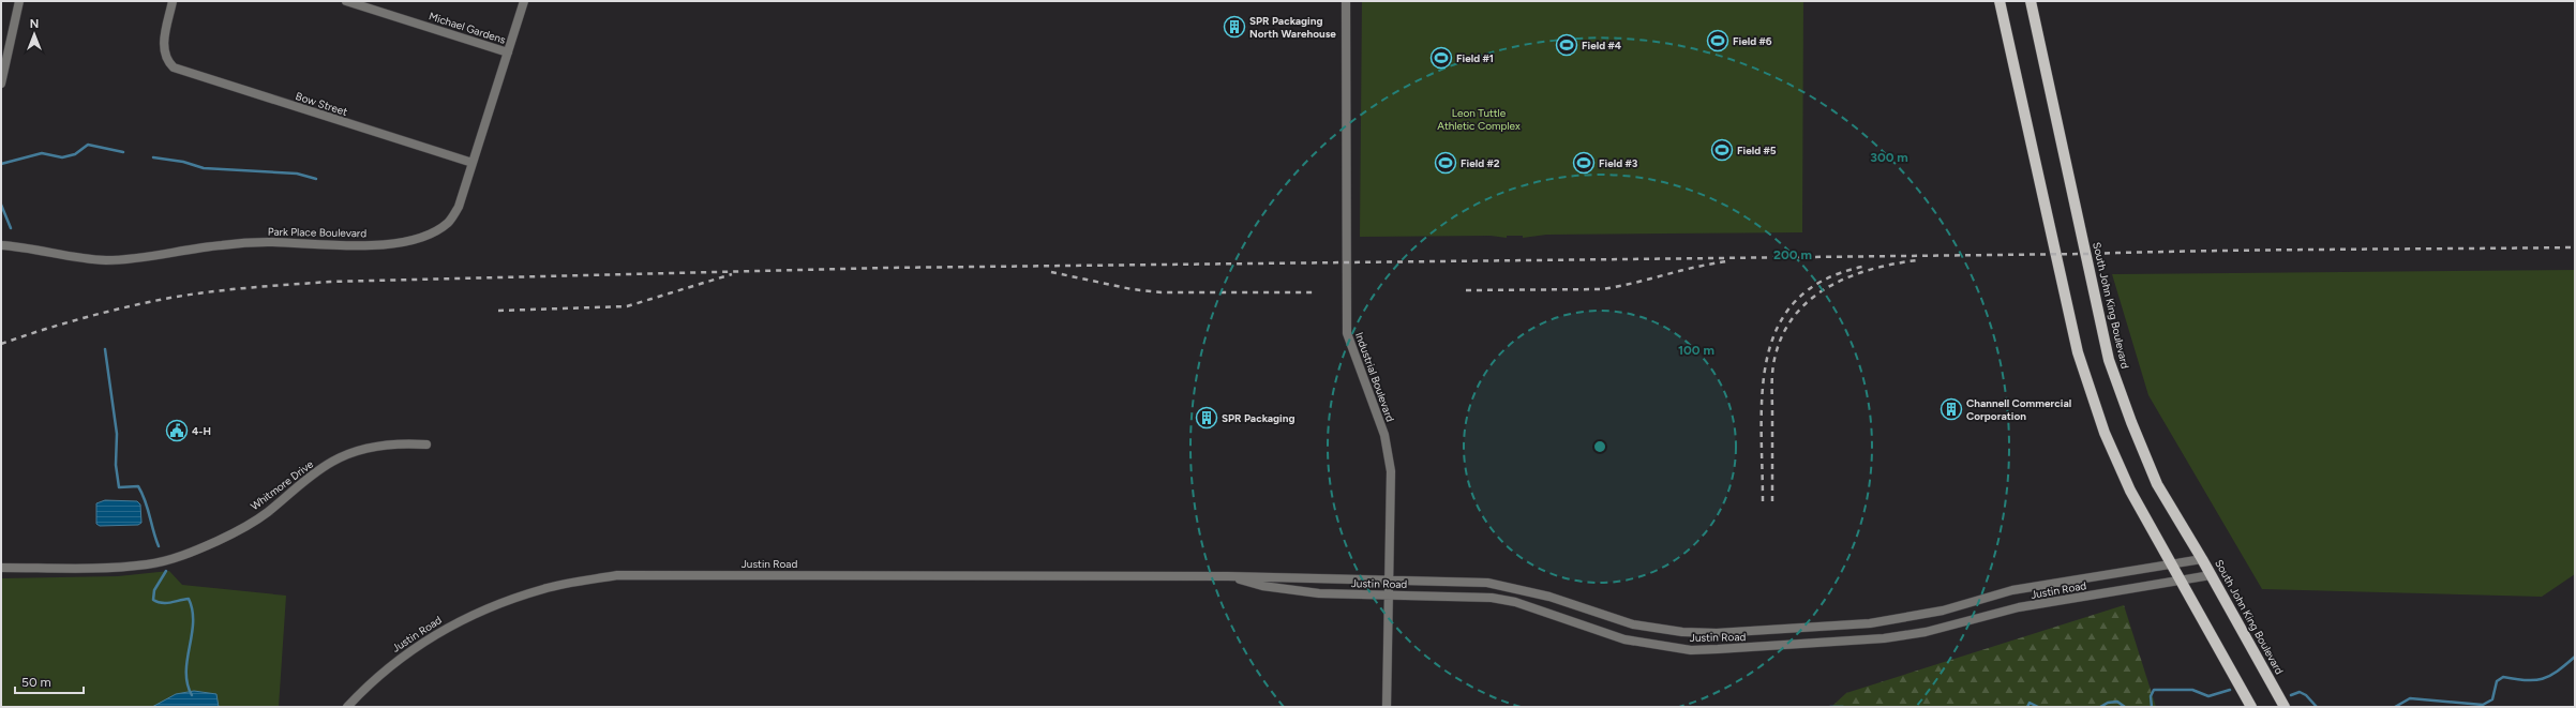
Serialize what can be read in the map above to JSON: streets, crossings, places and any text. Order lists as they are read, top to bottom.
{
  "streets": {
    "main road": ["South John King Boulevard"],
    "street": [
      "Michael Gardens",
      "Bow Street",
      "Park Place Boulevard",
      "Industrial Boulevard",
      "Whitmore Drive",
      "Justin Road"
    ]
  },
  "crossings": [
    ["Michael Gardens", "Park Place Boulevard"],
    ["Bow Street", "Park Place Boulevard"],
    ["South John King Boulevard", "Justin Road"],
    ["Industrial Boulevard", "Justin Road"]
  ],
  "parks": ["Leon Tuttle Athletic Complex"],
  "places": {
    "building": ["SPR Packaging North Warehouse", "Channell Commercial Corporation", "SPR Packaging"],
    "sports": [
      "Field #6",
      "Field #4",
      "Field #1",
      "Field #5",
      "Field #2",
      "Field #3"
    ],
    "public building": ["4-H"]
  },
  "scale_bar": "50 m",
  "north": "top",
  "rings": ["300 m", "200 m", "100 m"]
}
